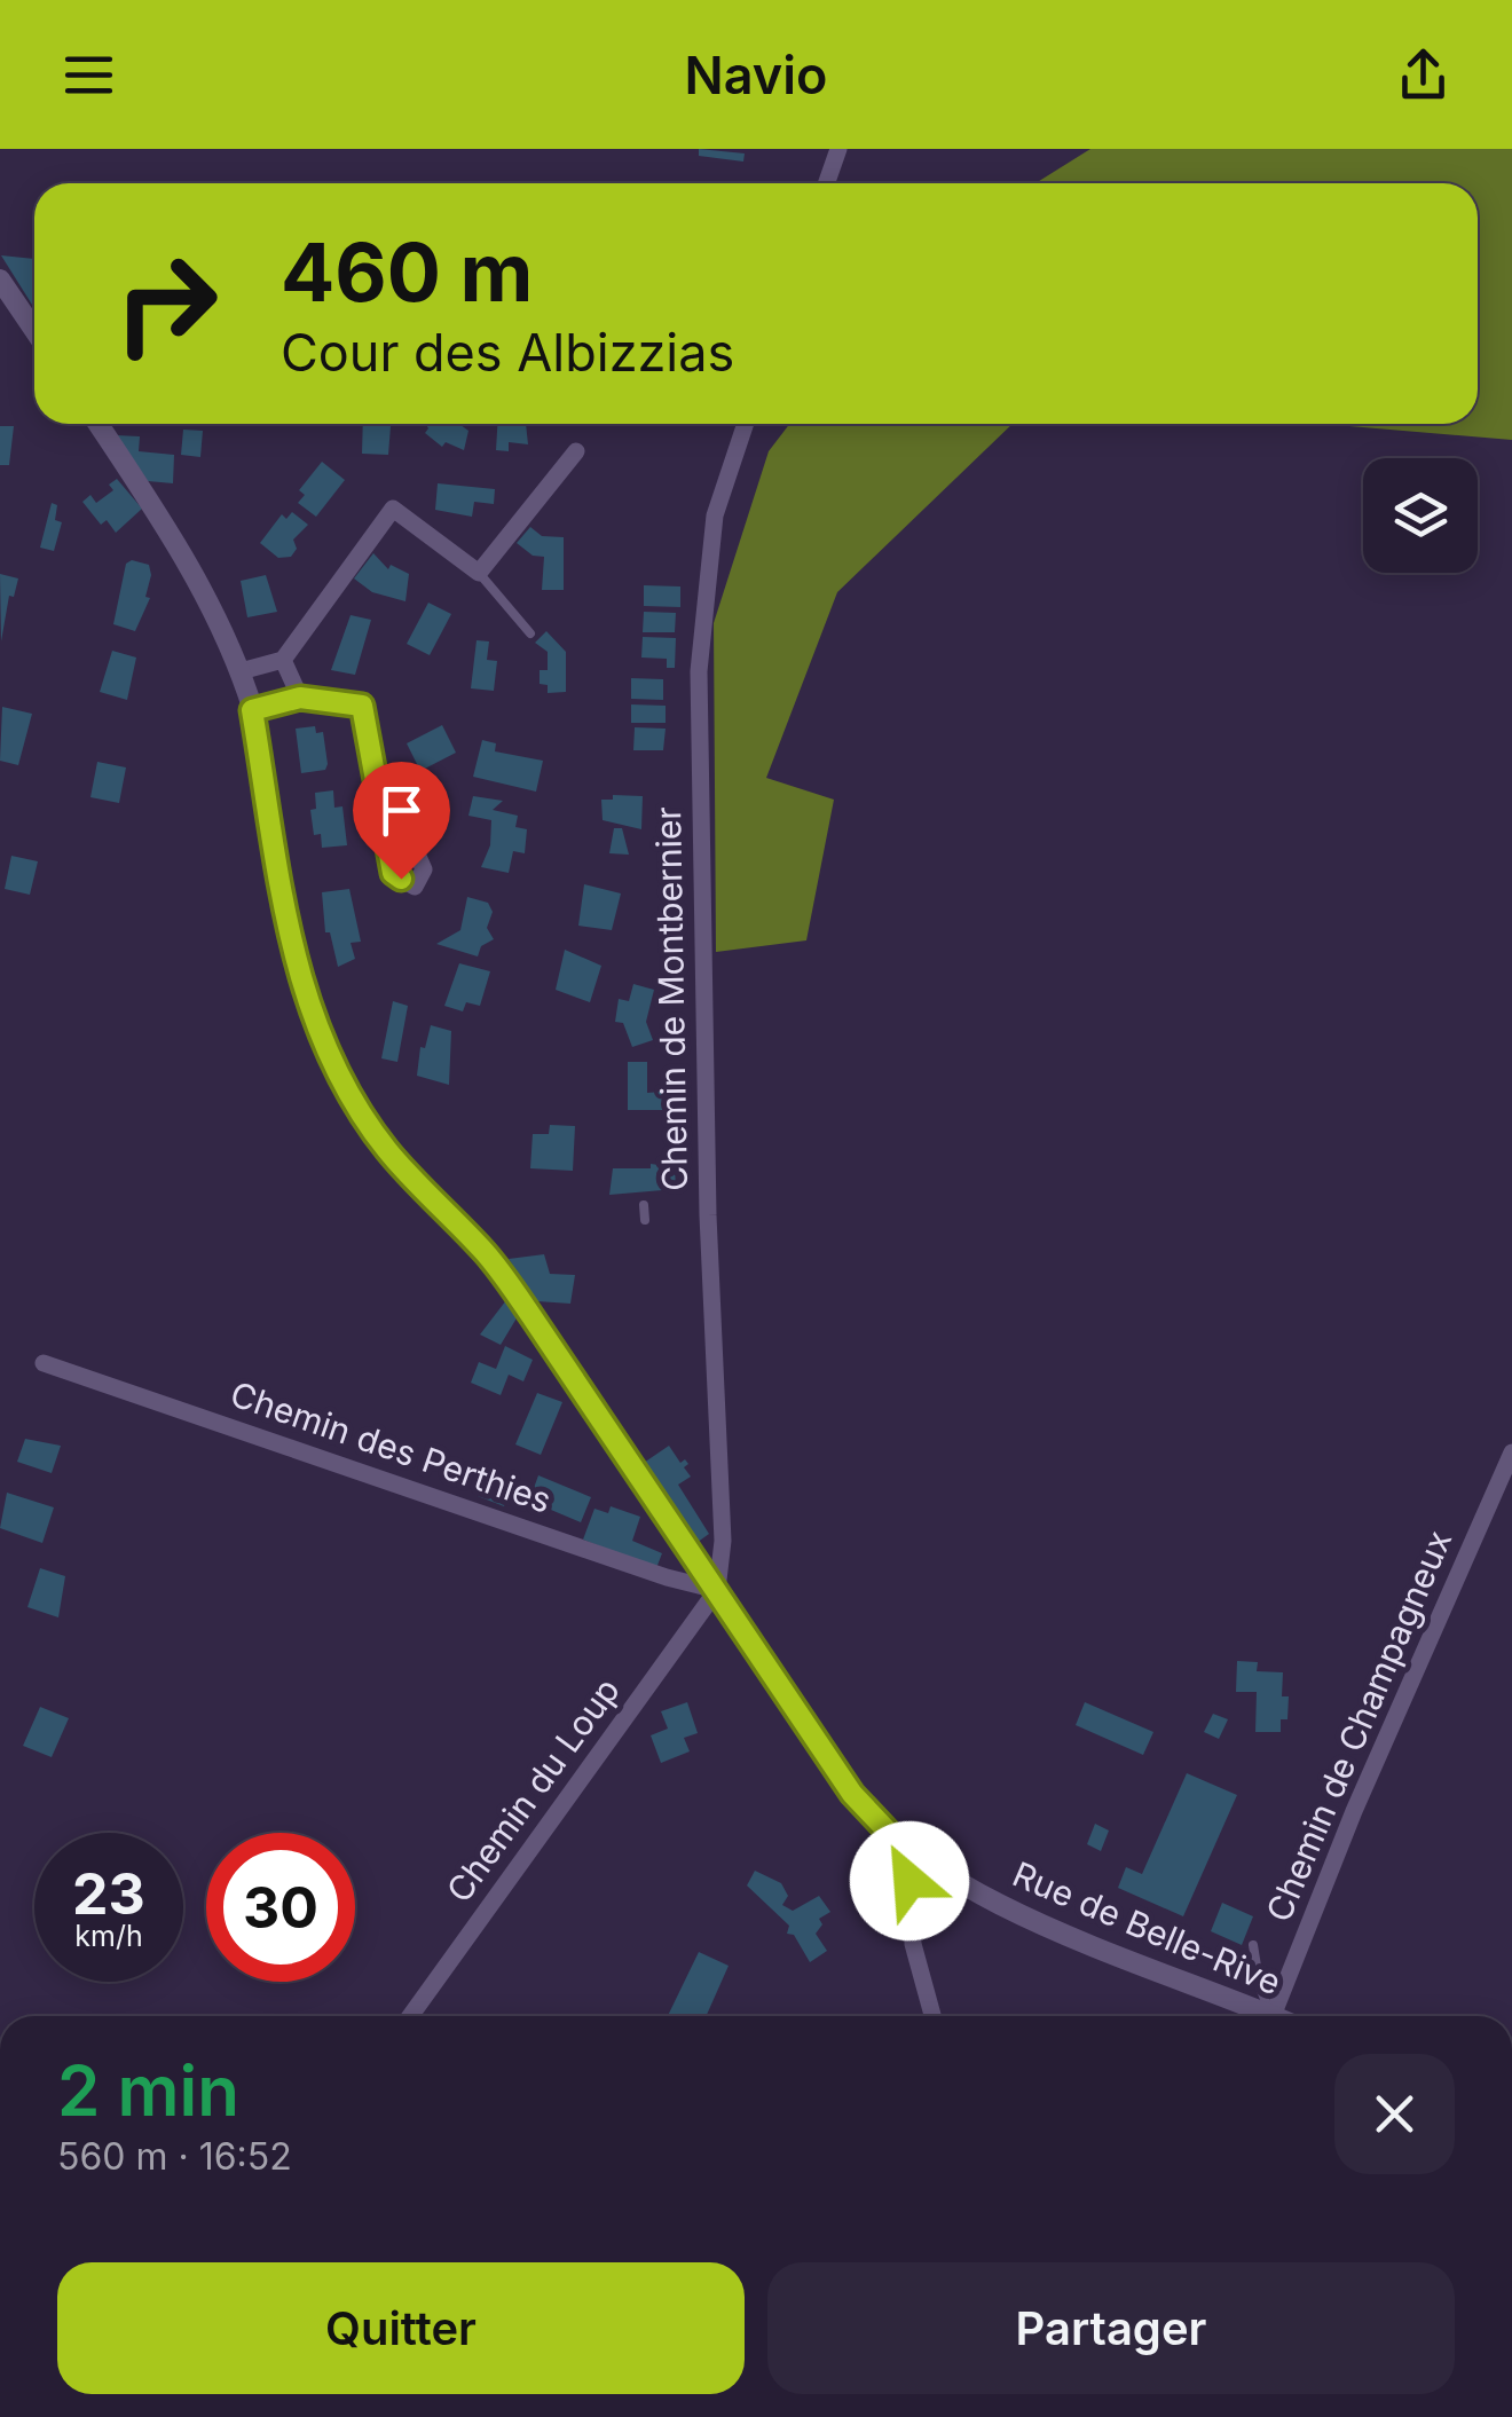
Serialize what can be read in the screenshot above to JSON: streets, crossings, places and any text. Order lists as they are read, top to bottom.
{
  "streets": {
    "street": [
      "Chemin de Montbernier",
      "Chemin des Perthies",
      "Chemin de Champagneux",
      "Chemin du Loup",
      "Rue de Belle-Rive"
    ]
  },
  "crossings": [
    ["Chemin de Montbernier", "Chemin des Perthies"],
    ["Chemin de Montbernier", "Chemin du Loup"],
    ["Chemin de Montbernier", "Rue de Belle-Rive"],
    ["Chemin des Perthies", "Chemin du Loup"],
    ["Chemin des Perthies", "Rue de Belle-Rive"],
    ["Chemin du Loup", "Rue de Belle-Rive"]
  ],
  "page": {
    "header": "Navio",
    "turn": ["460 m", "Cour des Albizzias"],
    "speed": "23 km/h",
    "limit": "30",
    "heading": ["2 min", "560 m · 16:52"],
    "buttons": ["Quitter", "Partager"]
  }
}
